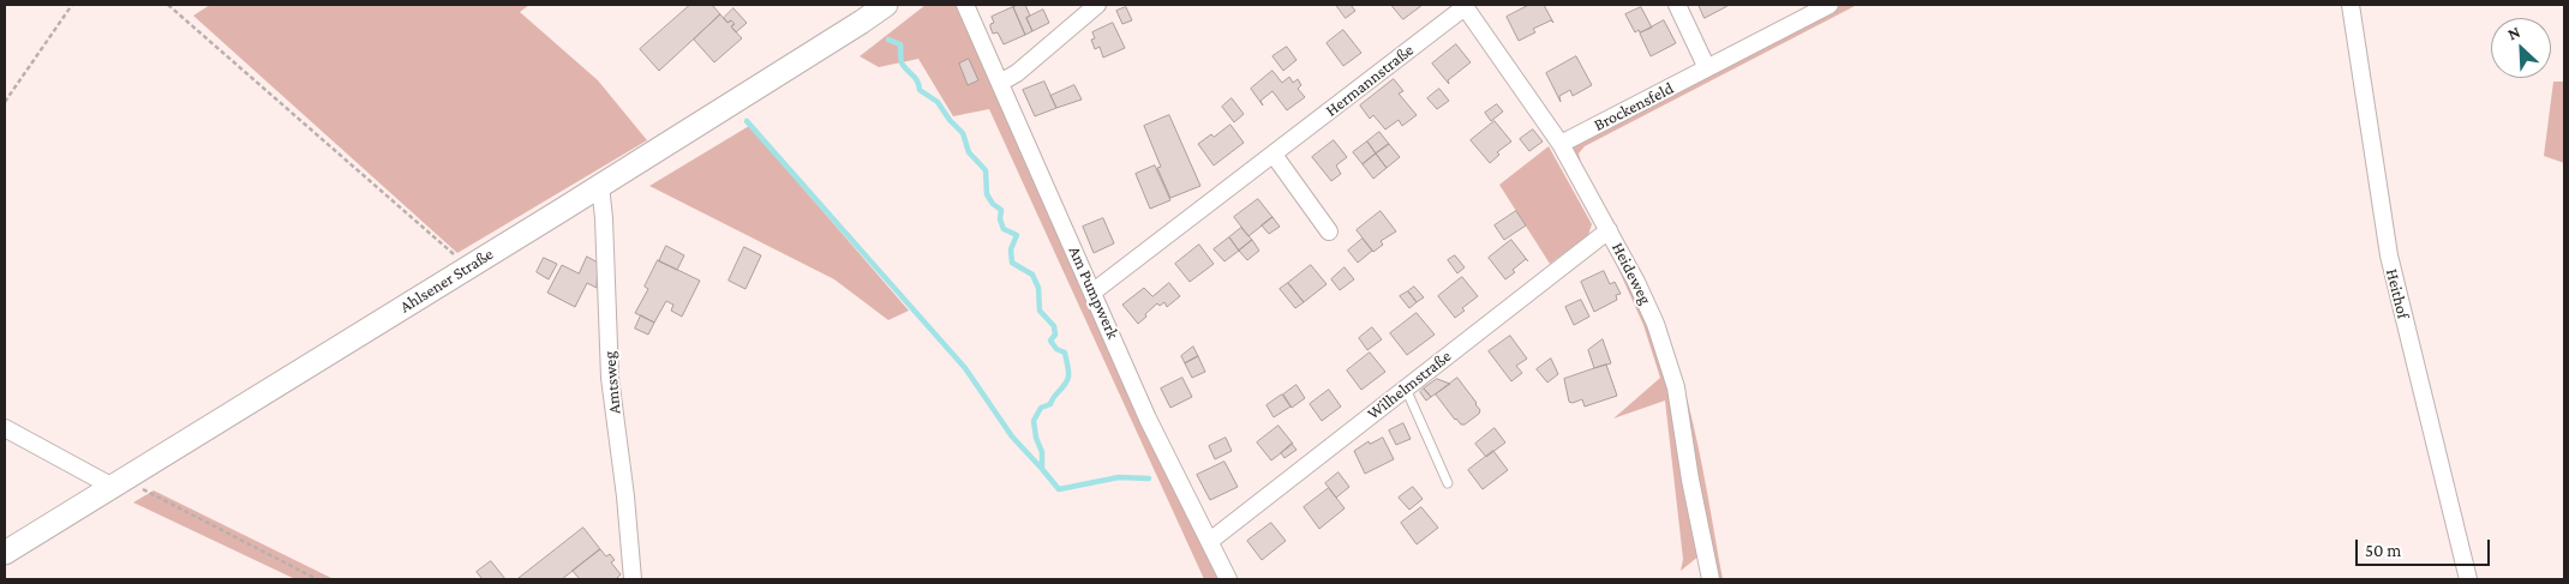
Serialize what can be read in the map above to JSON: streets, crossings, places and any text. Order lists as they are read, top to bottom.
{
  "streets": {
    "main road": ["Ahlsener Straße"],
    "street": [
      "Hermannstraße",
      "Brockensfeld",
      "Heideweg",
      "Am Pumpwerk",
      "Heithof",
      "Amtsweg",
      "Wilhelmstraße"
    ]
  },
  "crossings": [
    ["Hermannstraße", "Heideweg"],
    ["Hermannstraße", "Am Pumpwerk"],
    ["Brockensfeld", "Heideweg"],
    ["Heideweg", "Wilhelmstraße"],
    ["Ahlsener Straße", "Amtsweg"],
    ["Am Pumpwerk", "Wilhelmstraße"]
  ],
  "scale_bar": "50 m",
  "north": "top left"
}
